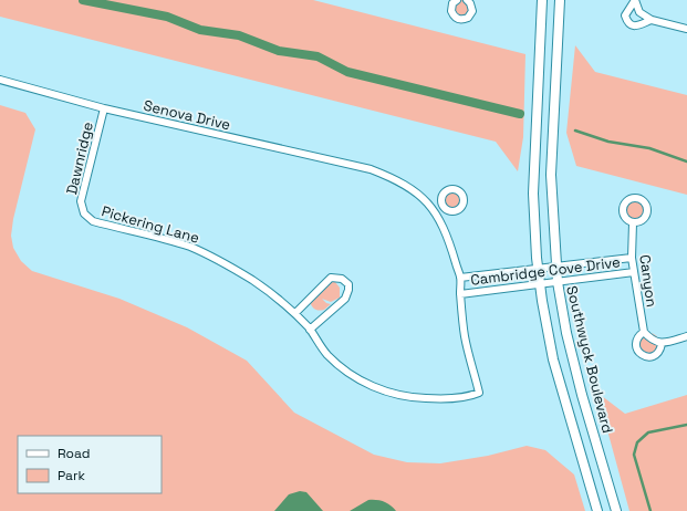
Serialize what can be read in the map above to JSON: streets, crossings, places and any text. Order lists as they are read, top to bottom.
{
  "streets": {
    "street": [
      "Senova Drive",
      "Dawnridge",
      "Pickering Lane",
      "Cambridge Cove Drive",
      "Canyon",
      "Southwyck Boulevard"
    ]
  },
  "crossings": [
    ["Senova Drive", "Dawnridge"],
    ["Dawnridge", "Pickering Lane"],
    ["Pickering Lane", "Cambridge Cove Drive"],
    ["Cambridge Cove Drive", "Canyon"],
    ["Cambridge Cove Drive", "Southwyck Boulevard"]
  ],
  "legend": ["Road", "Park"]
}
